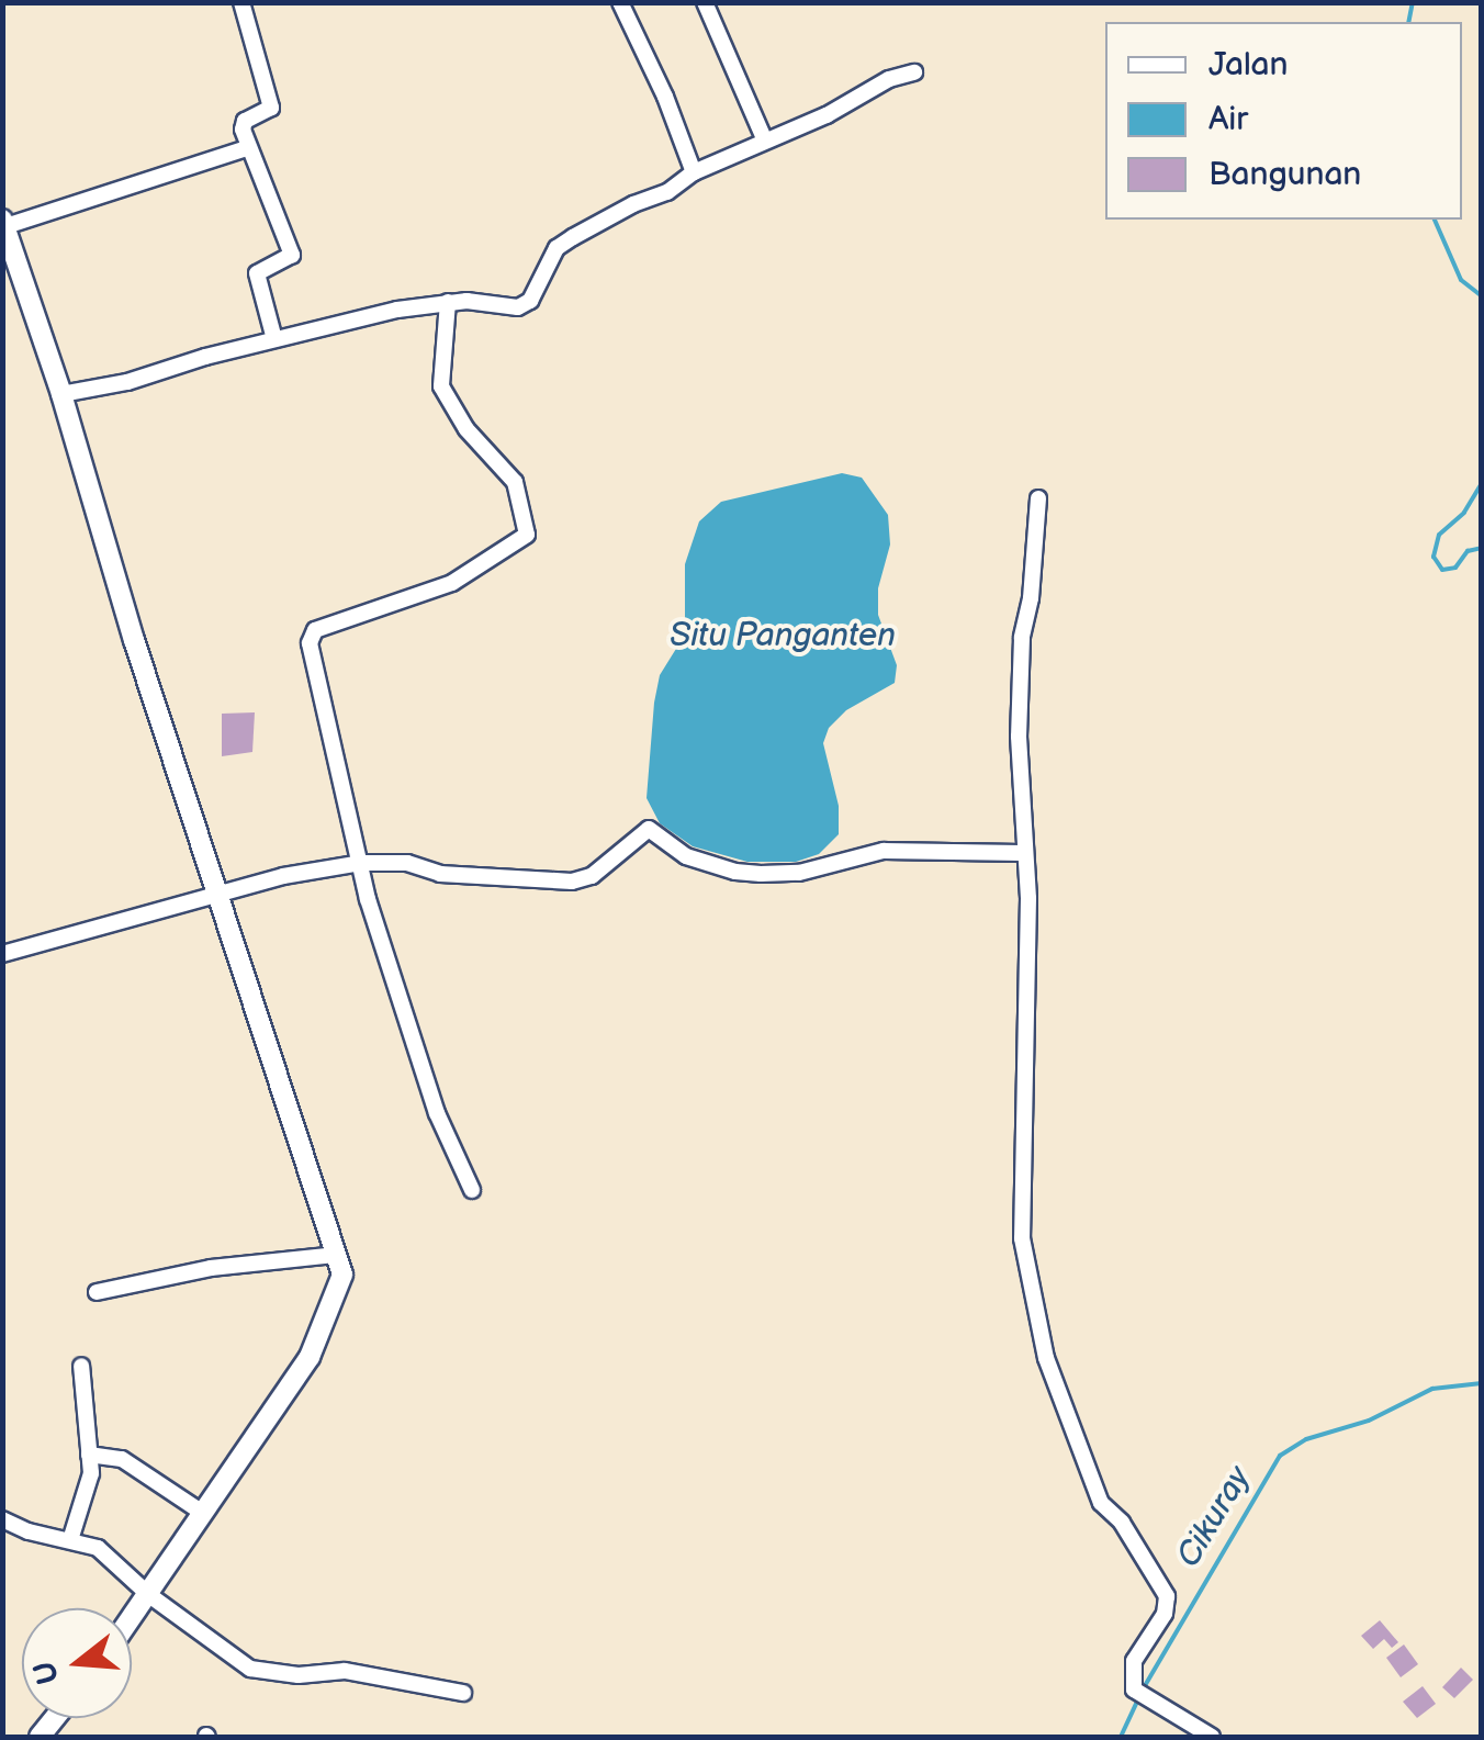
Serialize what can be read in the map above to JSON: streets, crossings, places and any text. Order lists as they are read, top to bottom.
{
  "water": ["Situ Panganten", "Cikuray"],
  "legend": ["Jalan", "Air", "Bangunan"],
  "north": "left"
}
